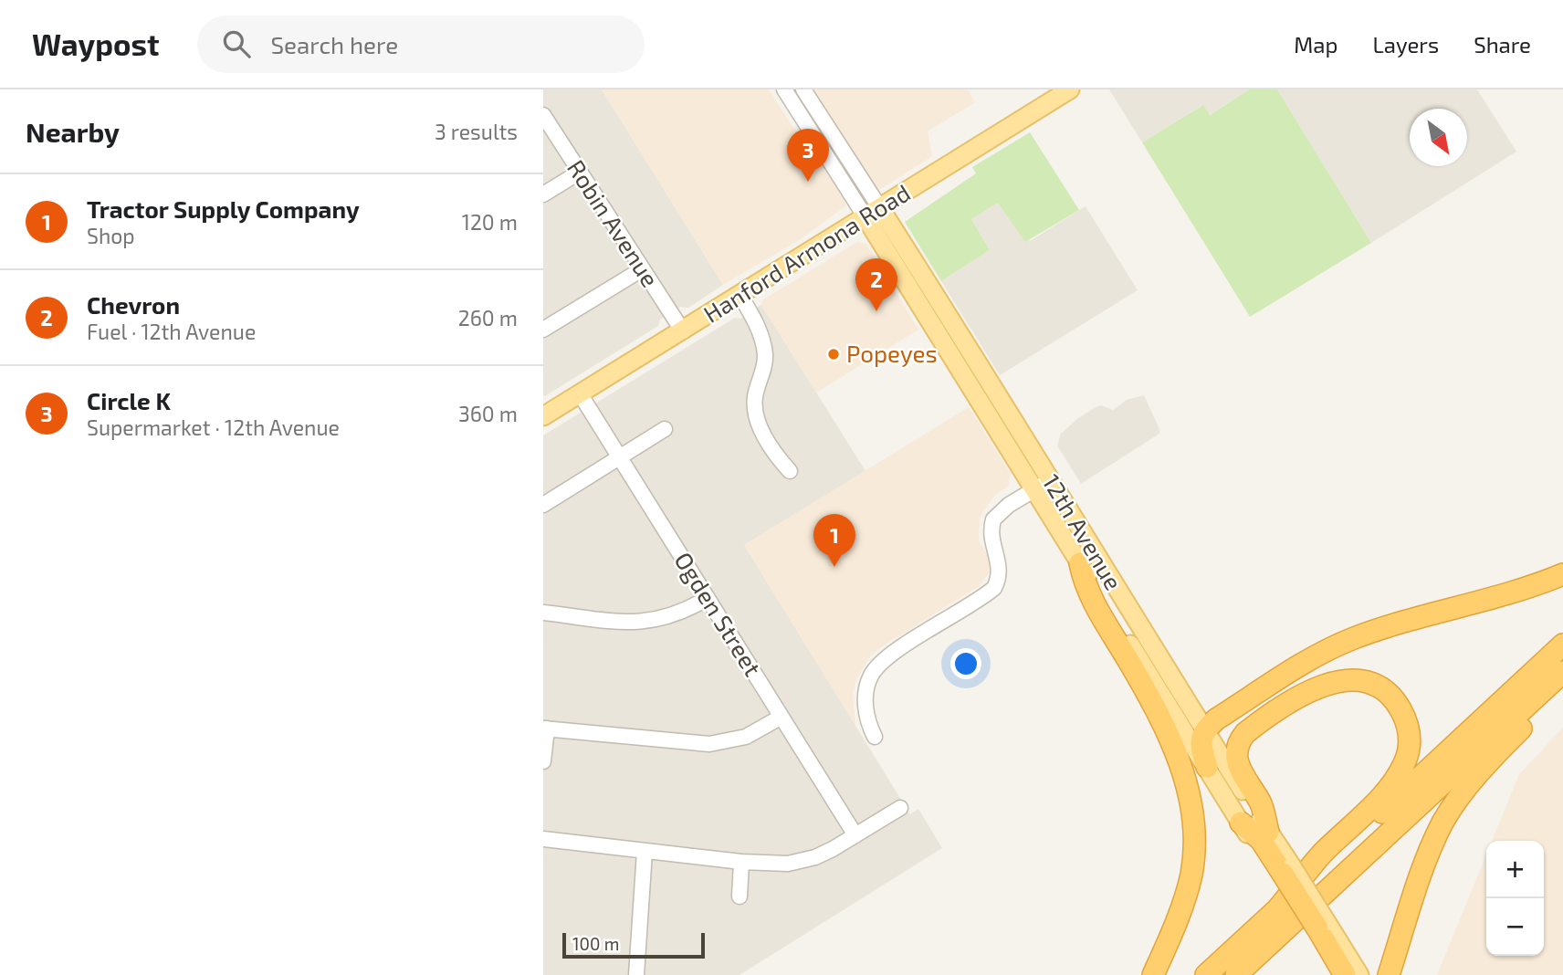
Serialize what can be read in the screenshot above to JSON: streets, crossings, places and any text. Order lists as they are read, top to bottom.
{
  "streets": {
    "main road": ["Hanford Armona Road", "12th Avenue"],
    "street": ["Robin Avenue", "Ogden Street"]
  },
  "crossings": [
    ["Robin Avenue", "Hanford Armona Road"],
    ["Hanford Armona Road", "12th Avenue"],
    ["Hanford Armona Road", "Ogden Street"]
  ],
  "places": ["Popeyes"],
  "scale_bar": "100 m",
  "north": "bottom right",
  "page": {
    "header": "Waypost",
    "search": "Search here",
    "nav": ["Map", "Layers", "Share"],
    "heading": ["Nearby", "3 results"],
    "pins": ["3", "2", "1"],
    "list": [
      {
        "mark": "1",
        "name": "Tractor Supply Company",
        "note": "Shop",
        "value": "120 m"
      },
      {
        "mark": "2",
        "name": "Chevron",
        "note": "Fuel · 12th Avenue",
        "value": "260 m"
      },
      {
        "mark": "3",
        "name": "Circle K",
        "note": "Supermarket · 12th Avenue",
        "value": "360 m"
      }
    ],
    "map_buttons": ["+", "−"],
    "scale": "100 m"
  }
}
